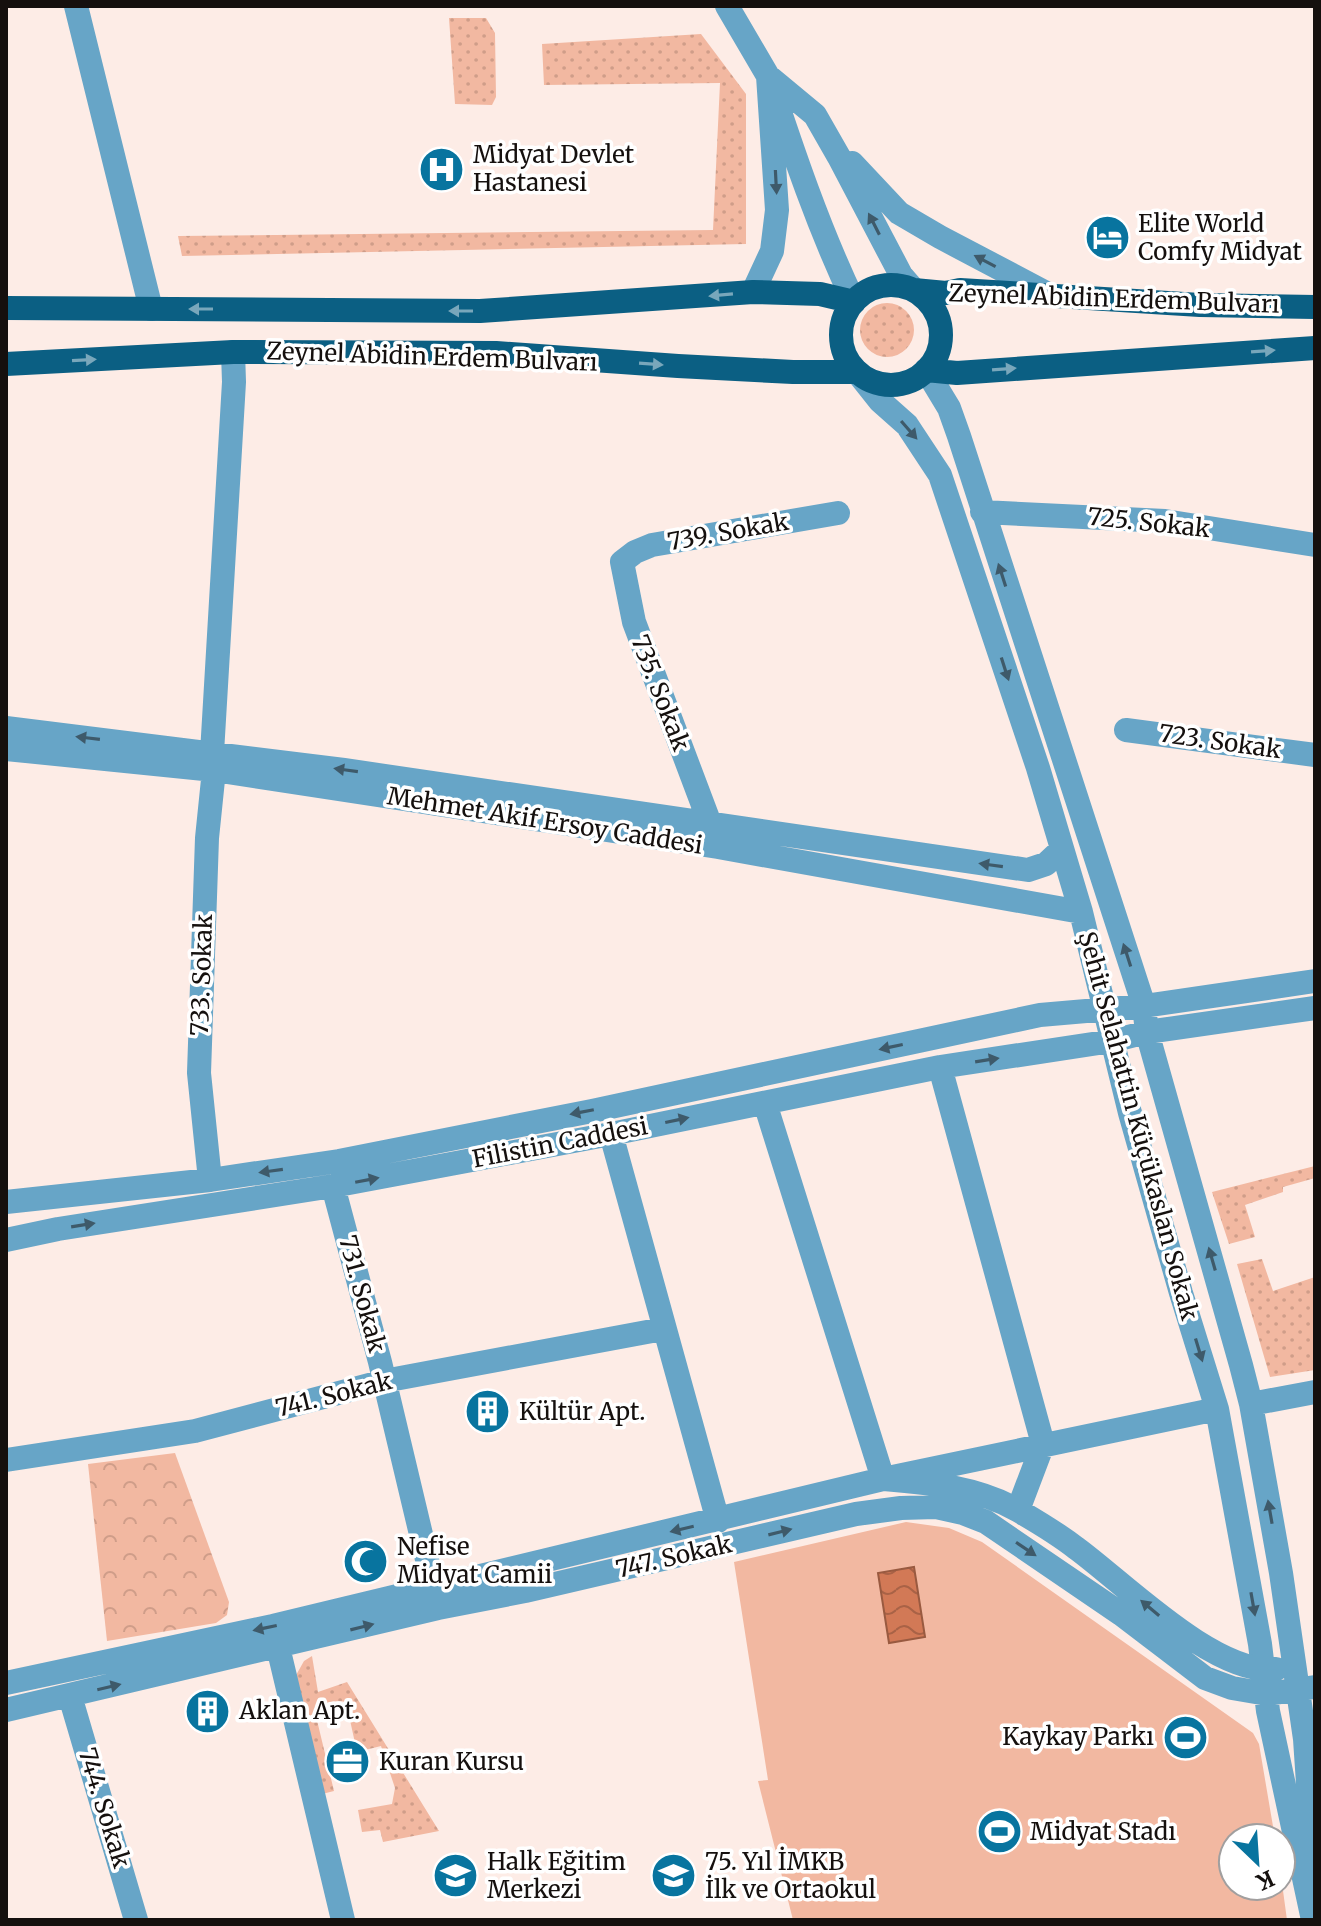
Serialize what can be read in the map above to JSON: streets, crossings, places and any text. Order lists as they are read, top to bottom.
{
  "streets": {
    "main road": ["Zeynel Abidin Erdem Bulvarı"],
    "street": [
      "725. Sokak",
      "739. Sokak",
      "735. Sokak",
      "723. Sokak",
      "Mehmet Akif Ersoy Caddesi",
      "733. Sokak",
      "Şehit Selahattin Küçükaslan Sokak",
      "Filistin Caddesi",
      "731. Sokak",
      "741. Sokak",
      "747. Sokak",
      "744. Sokak"
    ]
  },
  "crossings": [
    ["Zeynel Abidin Erdem Bulvarı", "733. Sokak"],
    ["Zeynel Abidin Erdem Bulvarı", "Şehit Selahattin Küçükaslan Sokak"],
    ["725. Sokak", "Şehit Selahattin Küçükaslan Sokak"],
    ["739. Sokak", "735. Sokak"],
    ["Mehmet Akif Ersoy Caddesi", "733. Sokak"],
    ["Mehmet Akif Ersoy Caddesi", "Şehit Selahattin Küçükaslan Sokak"],
    ["733. Sokak", "Filistin Caddesi"],
    ["Şehit Selahattin Küçükaslan Sokak", "Filistin Caddesi"],
    ["Şehit Selahattin Küçükaslan Sokak", "747. Sokak"],
    ["Filistin Caddesi", "731. Sokak"],
    ["731. Sokak", "741. Sokak"],
    ["747. Sokak", "744. Sokak"]
  ],
  "places": {
    "hospital": ["Midyat Devlet Hastanesi"],
    "hotel": ["Elite World Comfy Midyat"],
    "building": ["Kültür Apt.", "Aklan Apt."],
    "mosque": ["Nefise Midyat Camii"],
    "sports": ["Kaykay Parkı", "Midyat Stadı"],
    "office": ["Kuran Kursu"],
    "school or university": ["Halk Eğitim Merkezi", "75. Yıl İMKB İlk ve Ortaokul"]
  },
  "north": "bottom right"
}
